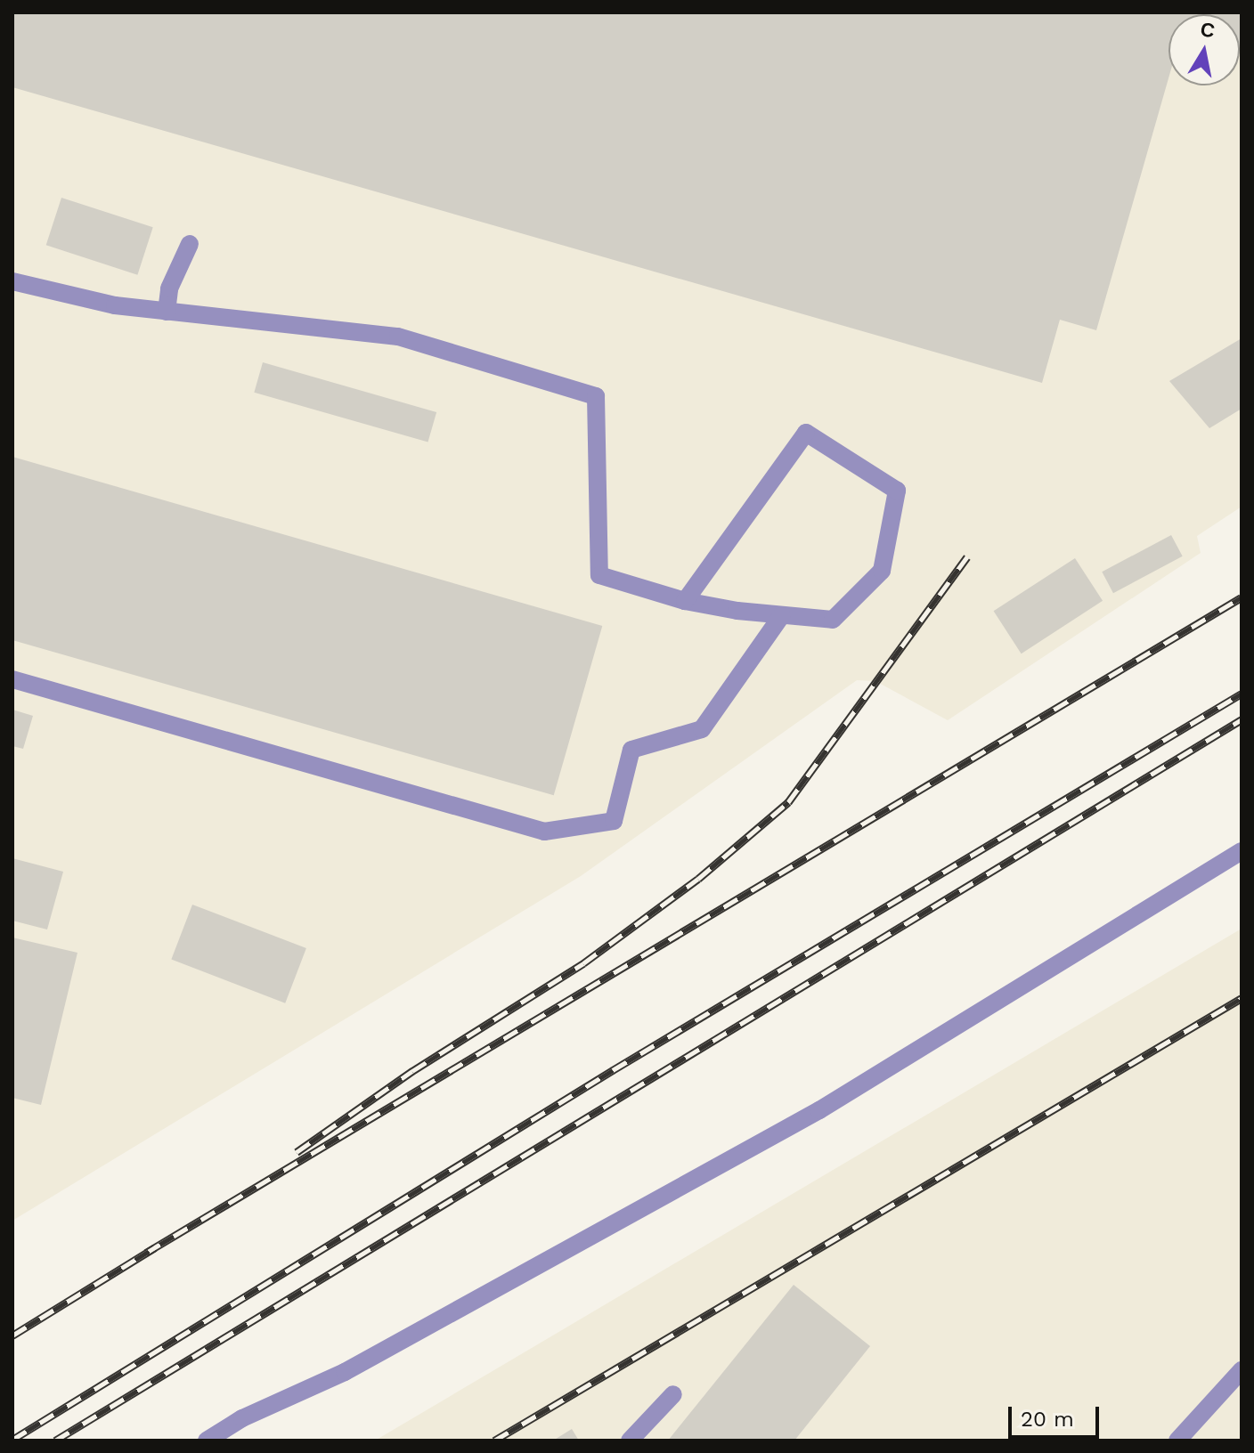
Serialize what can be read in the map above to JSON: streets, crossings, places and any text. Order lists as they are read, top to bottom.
{
  "scale_bar": "20 m",
  "north": "top"
}
